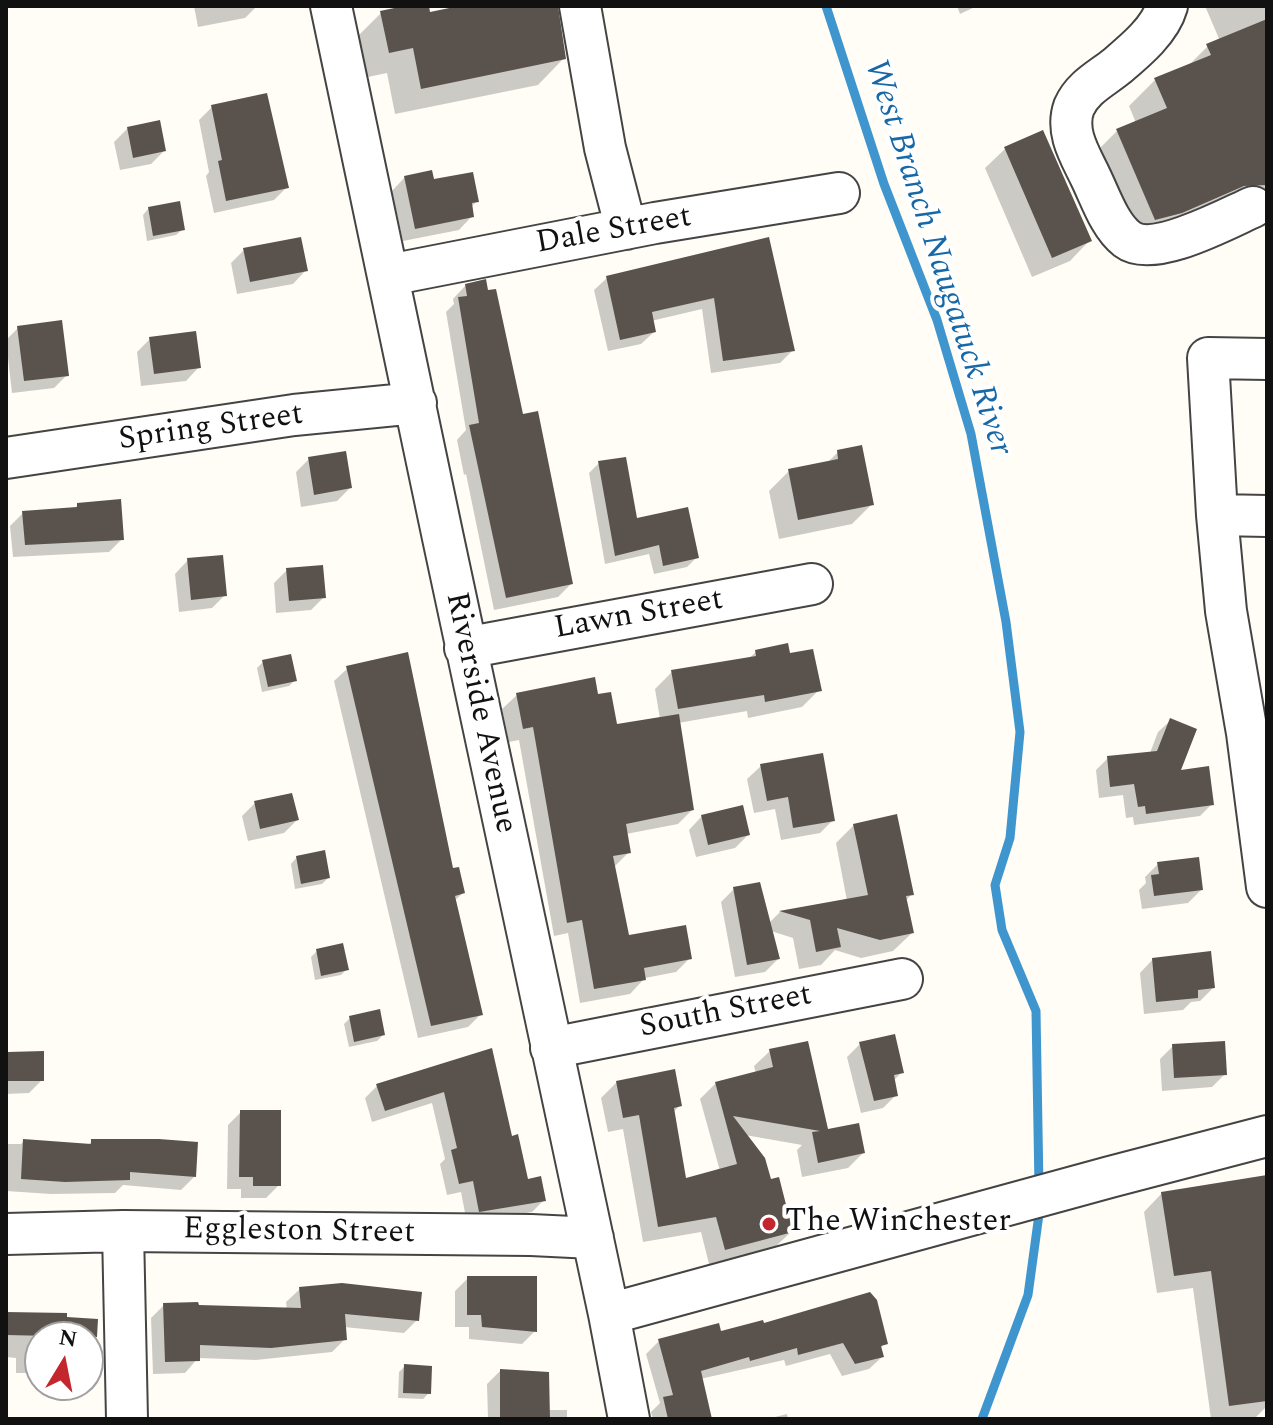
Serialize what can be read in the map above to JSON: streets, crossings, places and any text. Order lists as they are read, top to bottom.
{
  "streets": {
    "street": [
      "Dale Street",
      "Spring Street",
      "Lawn Street",
      "Riverside Avenue",
      "South Street",
      "Eggleston Street"
    ]
  },
  "crossings": [
    ["Dale Street", "Riverside Avenue"],
    ["Spring Street", "Riverside Avenue"],
    ["Lawn Street", "Riverside Avenue"],
    ["Riverside Avenue", "South Street"],
    ["Riverside Avenue", "Eggleston Street"]
  ],
  "water": ["West Branch Naugatuck River"],
  "places": ["The Winchester"],
  "north": "top"
}
